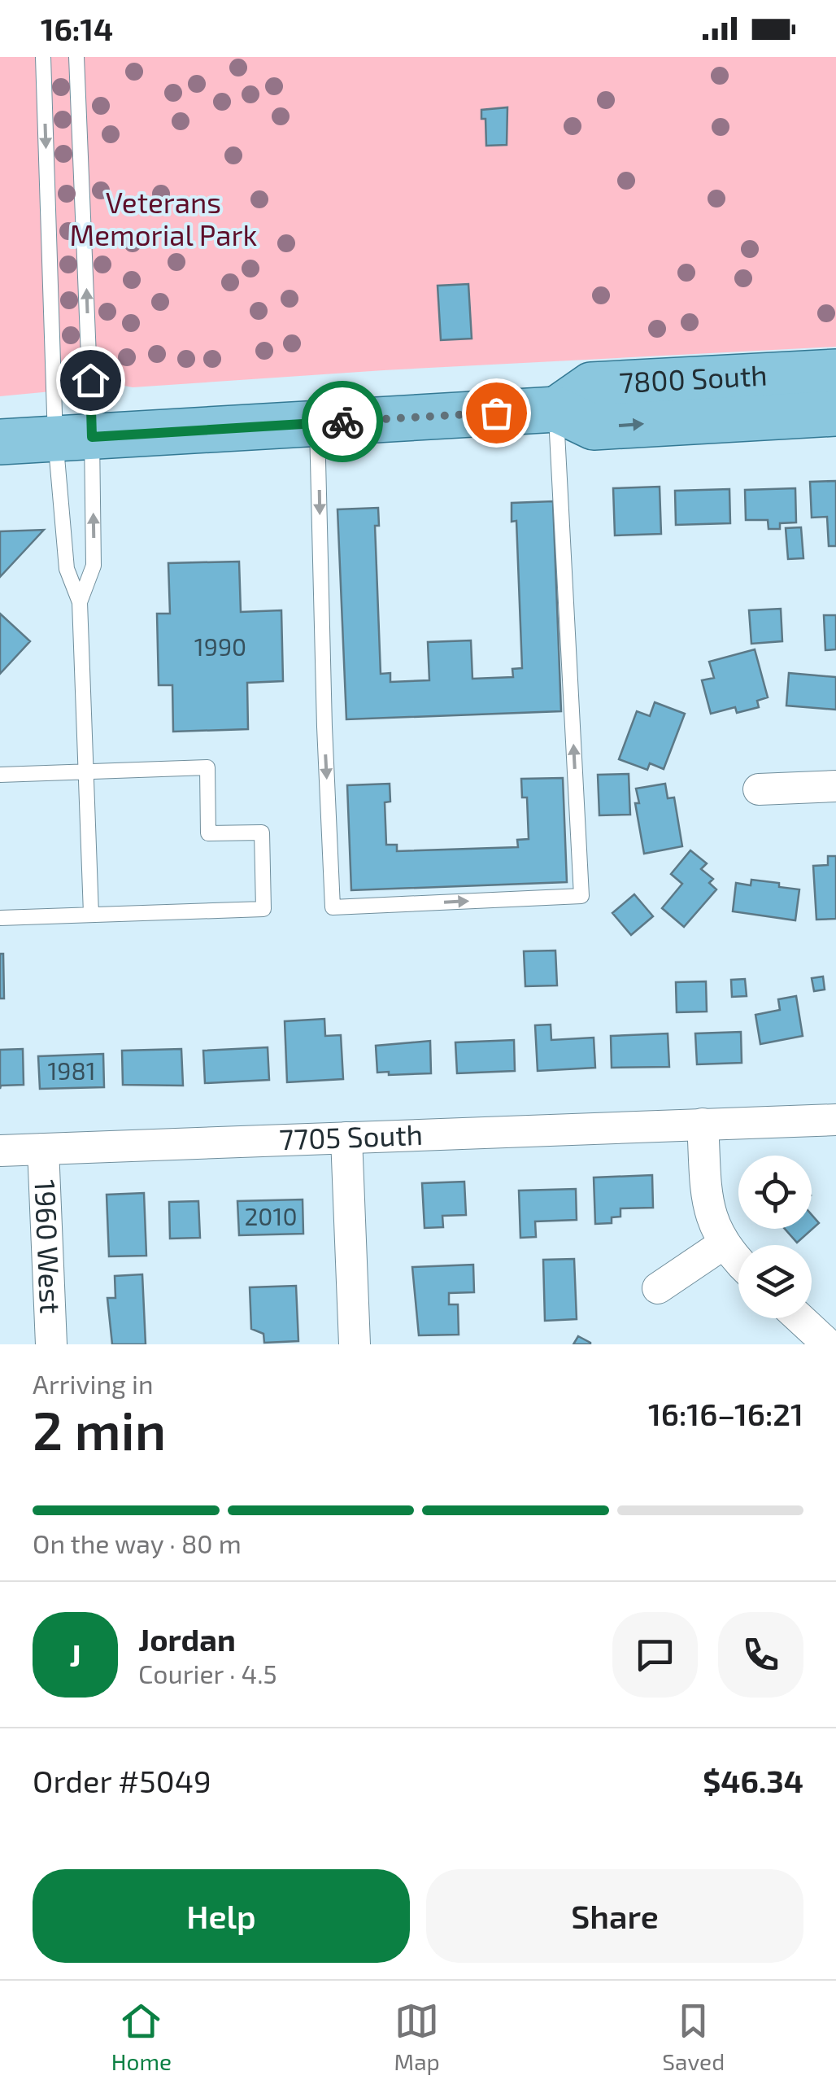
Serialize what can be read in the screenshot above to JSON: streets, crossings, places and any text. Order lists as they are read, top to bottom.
{
  "streets": {
    "main road": ["7800 South"],
    "street": ["7705 South", "1960 West"]
  },
  "crossings": [
    ["7705 South", "1960 West"]
  ],
  "parks": ["Veterans Memorial Park"],
  "house_numbers": ["1990", "1981", "2010"],
  "page": {
    "status": "16:14",
    "heading": ["2 min", "Arriving in", "16:16–16:21"],
    "panel": [
      "Jordan",
      "Courier · 4.5",
      "Order #5049",
      "$46.34"
    ],
    "bar": "On the way · 80 m",
    "round": "J",
    "buttons": ["Help", "Share"],
    "tabs": ["Home", "Map", "Saved"]
  }
}
